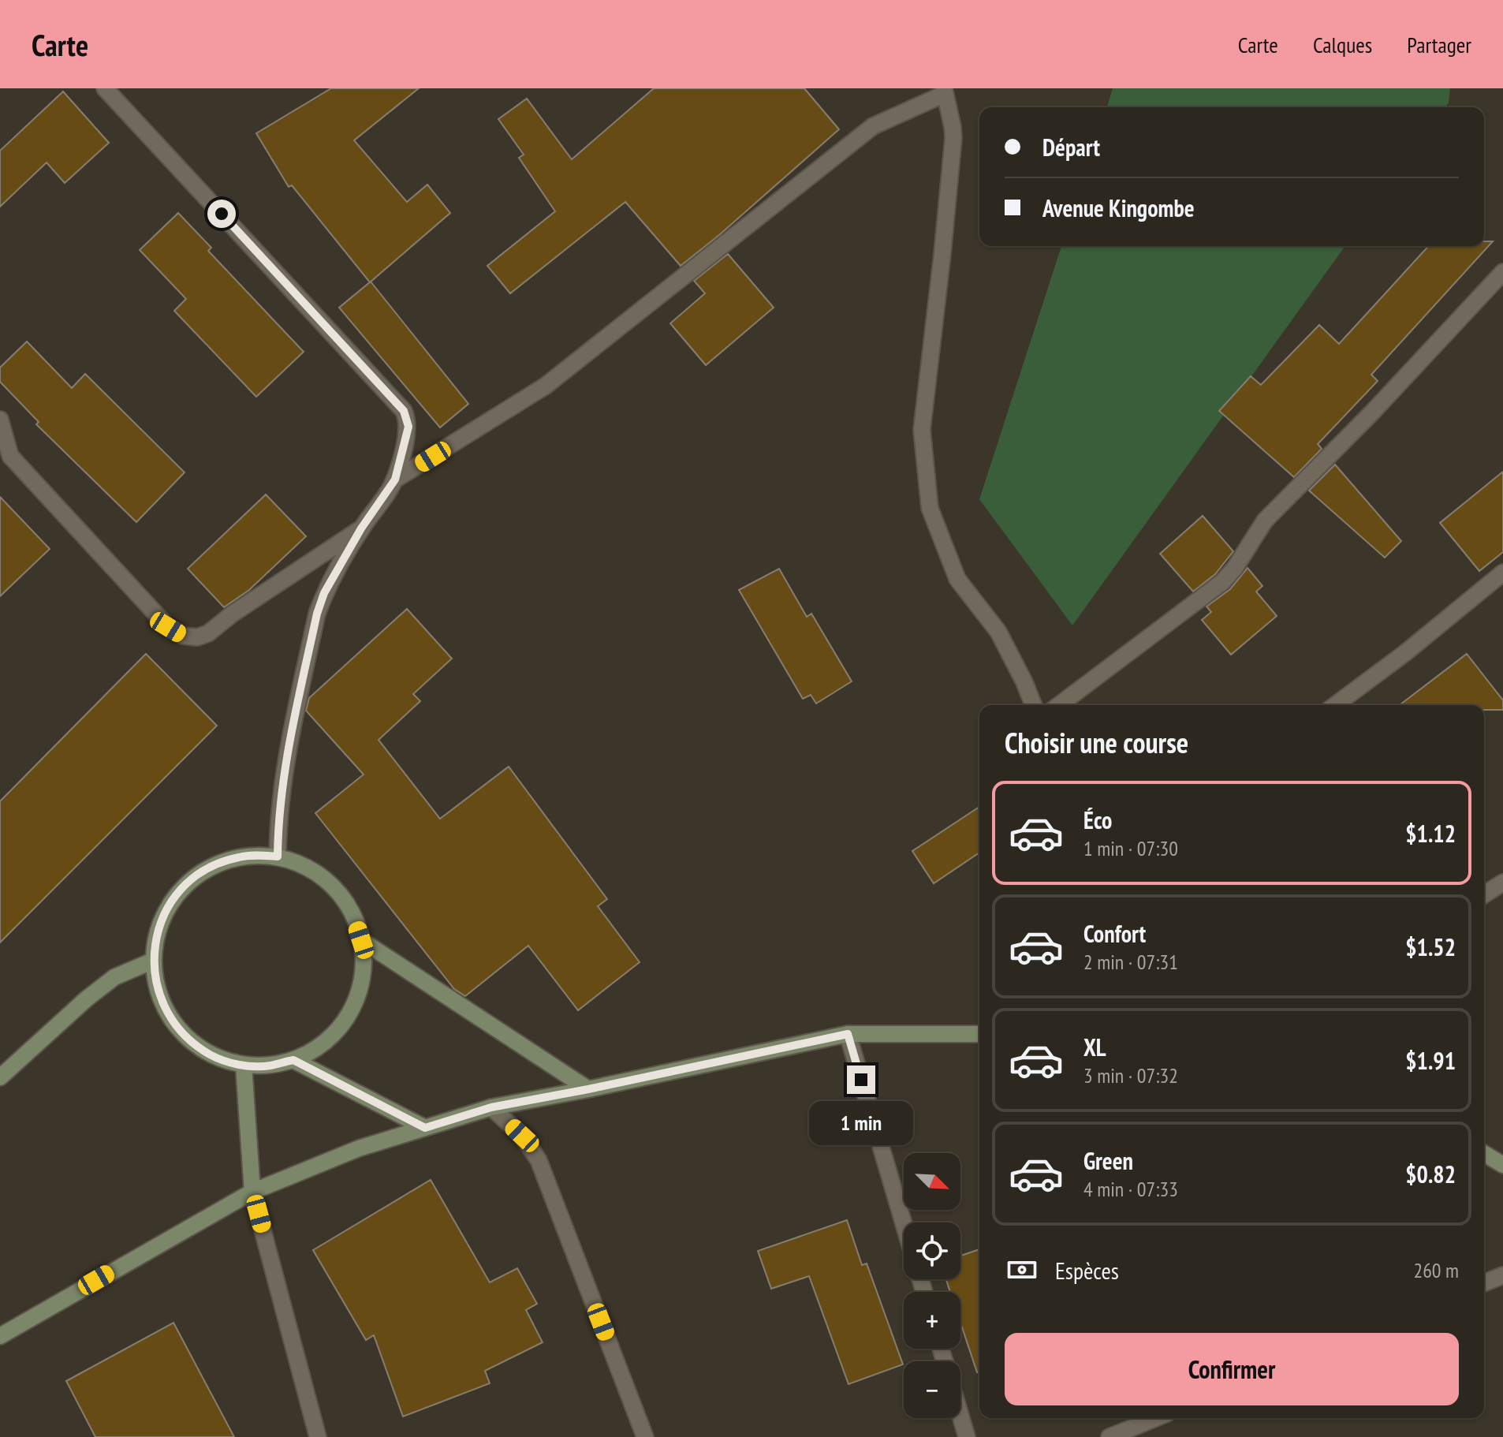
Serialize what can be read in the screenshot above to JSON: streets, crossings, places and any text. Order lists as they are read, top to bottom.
{
  "north": "bottom right",
  "page": {
    "header": "Carte",
    "nav": ["Carte", "Calques", "Partager"],
    "banner": ["Départ", "Avenue Kingombe"],
    "heading": "Choisir une course",
    "list": [
      {
        "name": "Éco",
        "note": "1 min · 07:30",
        "value": "$1.12"
      },
      {
        "name": "Confort",
        "note": "2 min · 07:31",
        "value": "$1.52"
      },
      {
        "name": "XL",
        "note": "3 min · 07:32",
        "value": "$1.91"
      },
      {
        "name": "Green",
        "note": "4 min · 07:33",
        "value": "$0.82"
      }
    ],
    "bubble": "1 min",
    "map_buttons": ["+", "−"],
    "pay": ["Espèces", "260 m"],
    "buttons": "Confirmer"
  }
}
